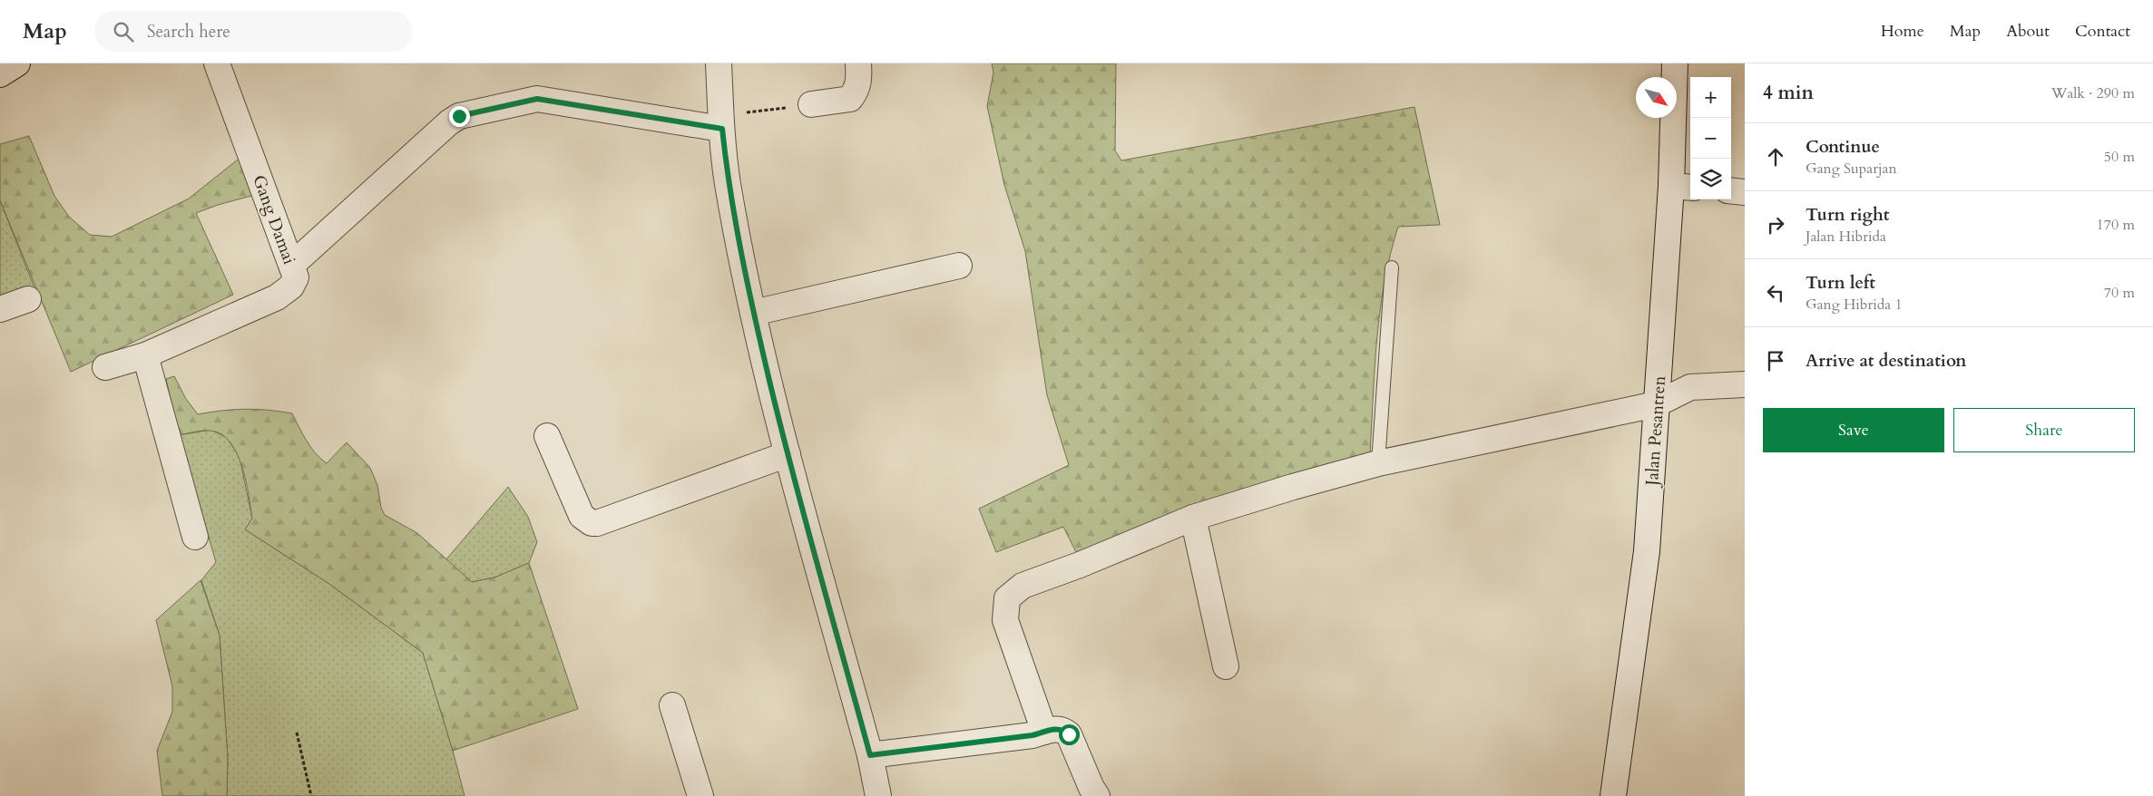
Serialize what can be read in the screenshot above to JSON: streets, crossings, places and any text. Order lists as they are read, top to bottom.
{
  "streets": {
    "street": ["Gang Damai", "Jalan Pesantren"]
  },
  "north": "bottom right",
  "page": {
    "header": "Map",
    "search": "Search here",
    "nav": [
      "Home",
      "Map",
      "About",
      "Contact"
    ],
    "heading": ["4 min", "Walk · 290 m"],
    "map_buttons": ["+", "−"],
    "list": [
      ["Continue", "Gang Suparjan", "50 m"],
      ["Turn right", "Jalan Hibrida", "170 m"],
      ["Turn left", "Gang Hibrida 1", "70 m"],
      "Arrive at destination"
    ],
    "buttons": ["Save", "Share"]
  }
}
